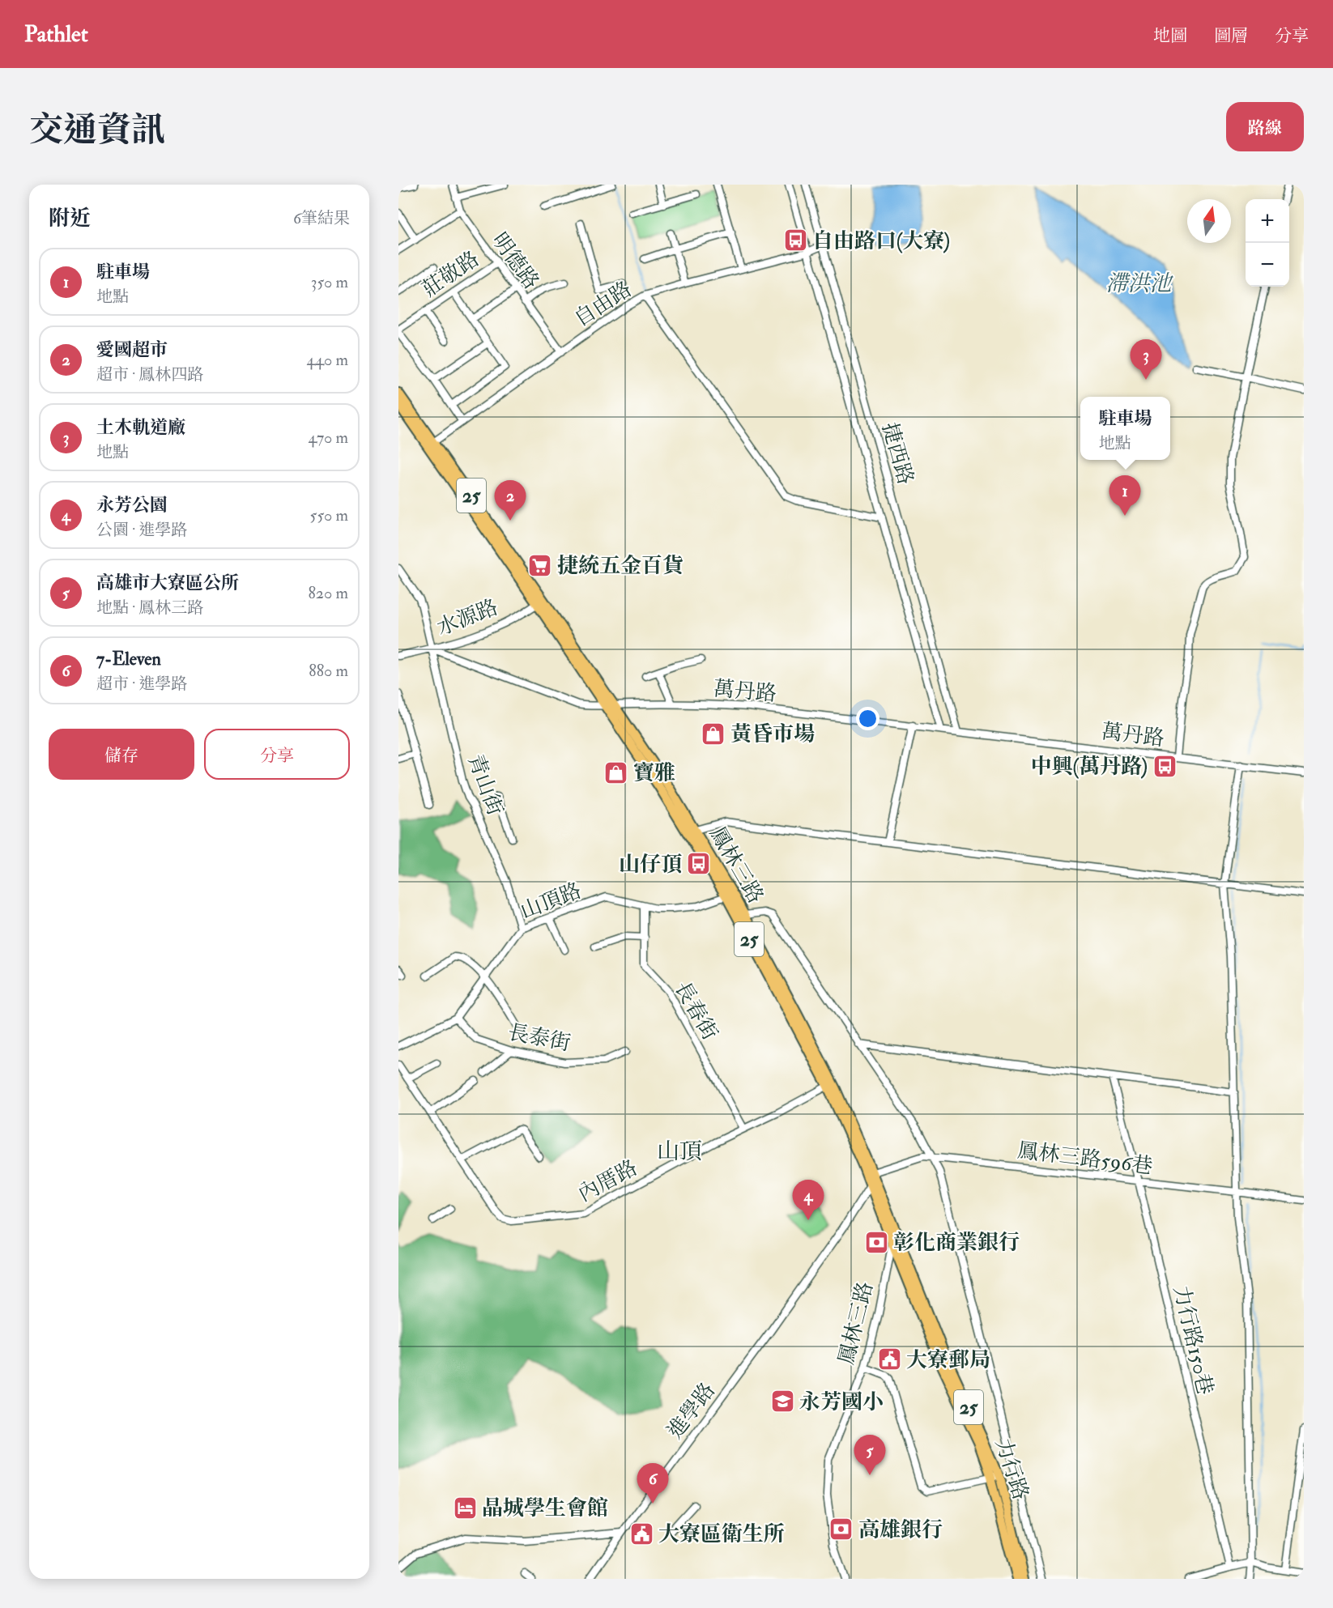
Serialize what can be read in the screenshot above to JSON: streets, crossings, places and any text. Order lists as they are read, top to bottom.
{
  "streets": {
    "main road": ["25", "鳳林三路", "力行路"],
    "street": [
      "明德路",
      "莊敬路",
      "自由路",
      "捷西路",
      "水源路",
      "萬丹路",
      "青山街",
      "山頂路",
      "長春街",
      "長泰街",
      "鳳林三路596巷",
      "內厝路",
      "力行路150巷",
      "進學路"
    ]
  },
  "crossings": [
    ["明德路", "莊敬路"],
    ["明德路", "自由路"],
    ["自由路", "捷西路"],
    ["自由路", "25"],
    ["捷西路", "萬丹路"],
    ["25", "水源路"],
    ["25", "鳳林三路"],
    ["水源路", "萬丹路"],
    ["水源路", "青山街"],
    ["水源路", "鳳林三路"],
    ["萬丹路", "青山街"],
    ["萬丹路", "鳳林三路"],
    ["青山街", "山頂路"],
    ["鳳林三路", "山頂路"],
    ["鳳林三路", "鳳林三路596巷"],
    ["鳳林三路", "內厝路"],
    ["鳳林三路", "進學路"],
    ["鳳林三路", "力行路"],
    ["山頂路", "長春街"],
    ["山頂路", "長泰街"],
    ["長春街", "內厝路"],
    ["鳳林三路596巷", "力行路150巷"]
  ],
  "districts": ["山頂"],
  "water": ["滯洪池"],
  "places": {
    "bus stop": ["自由路口(大寮)", "中興(萬丹路)", "山仔頂"],
    "supermarket": ["捷統五金百貨"],
    "shop": ["黃昏市場", "寶雅"],
    "bank": ["彰化商業銀行", "高雄銀行"],
    "public building": ["大寮郵局", "大寮區衛生所"],
    "school or university": ["永芳國小"],
    "hotel": ["晶城學生會館"]
  },
  "north": "top",
  "page": {
    "header": "Pathlet",
    "nav": ["地圖", "圖層", "分享"],
    "title": "交通資訊",
    "buttons": [
      "路線",
      ["儲存", "分享"]
    ],
    "heading": ["附近", "6筆結果"],
    "map_buttons": ["+", "−"],
    "list": [
      {
        "mark": "1",
        "name": "駐車場",
        "note": "地點",
        "value": "350 m"
      },
      {
        "mark": "2",
        "name": "愛國超市",
        "note": "超市 · 鳳林四路",
        "value": "440 m"
      },
      {
        "mark": "3",
        "name": "土木軌道廠",
        "note": "地點",
        "value": "470 m"
      },
      {
        "mark": "4",
        "name": "永芳公園",
        "note": "公園 · 進學路",
        "value": "550 m"
      },
      {
        "mark": "5",
        "name": "高雄市大寮區公所",
        "note": "地點 · 鳳林三路",
        "value": "820 m"
      },
      {
        "mark": "6",
        "name": "7-Eleven",
        "note": "超市 · 進學路",
        "value": "880 m"
      }
    ],
    "pins": [
      "3",
      "1",
      "2",
      "4",
      "5",
      "6"
    ],
    "popup": ["駐車場", "地點"]
  }
}
